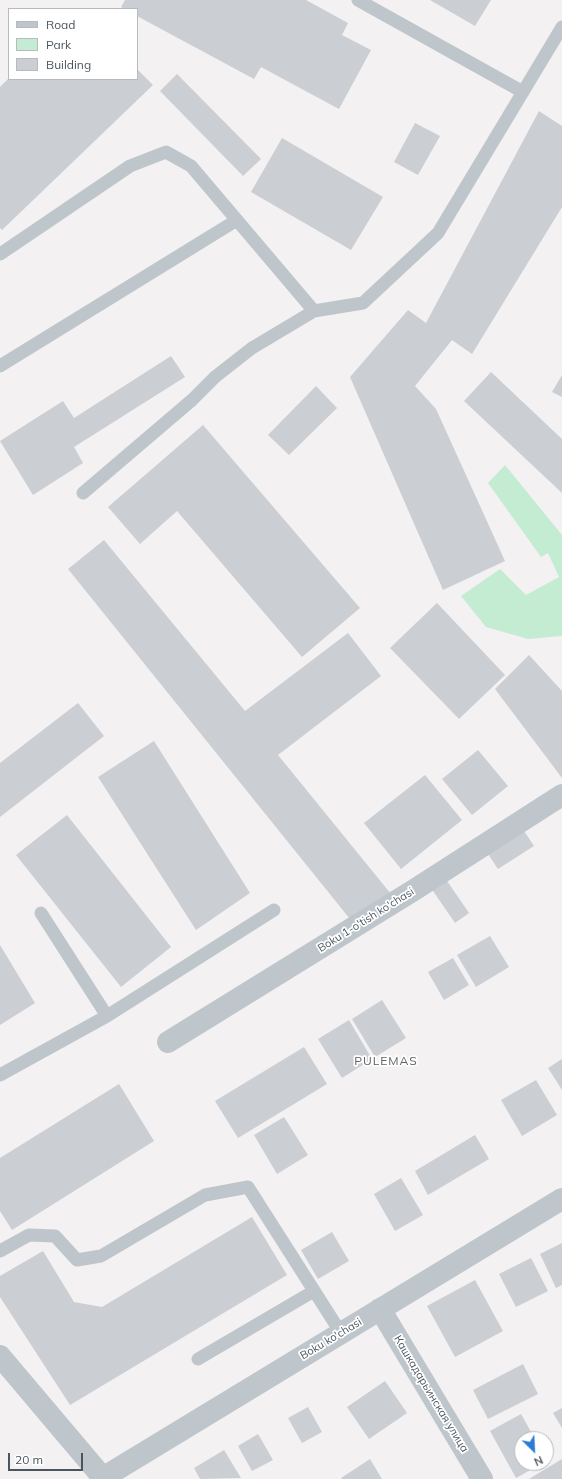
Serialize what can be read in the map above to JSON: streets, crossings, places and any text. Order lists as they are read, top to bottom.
{
  "streets": {
    "street": ["Boku 1-o'tish ko'chasi", "Boku ko'chasi", "Кашкадарьинская улица"]
  },
  "crossings": [
    ["Boku ko'chasi", "Кашкадарьинская улица"]
  ],
  "districts": ["PULEMAS"],
  "legend": ["Road", "Park", "Building"],
  "scale_bar": "20 m",
  "north": "bottom right"
}
